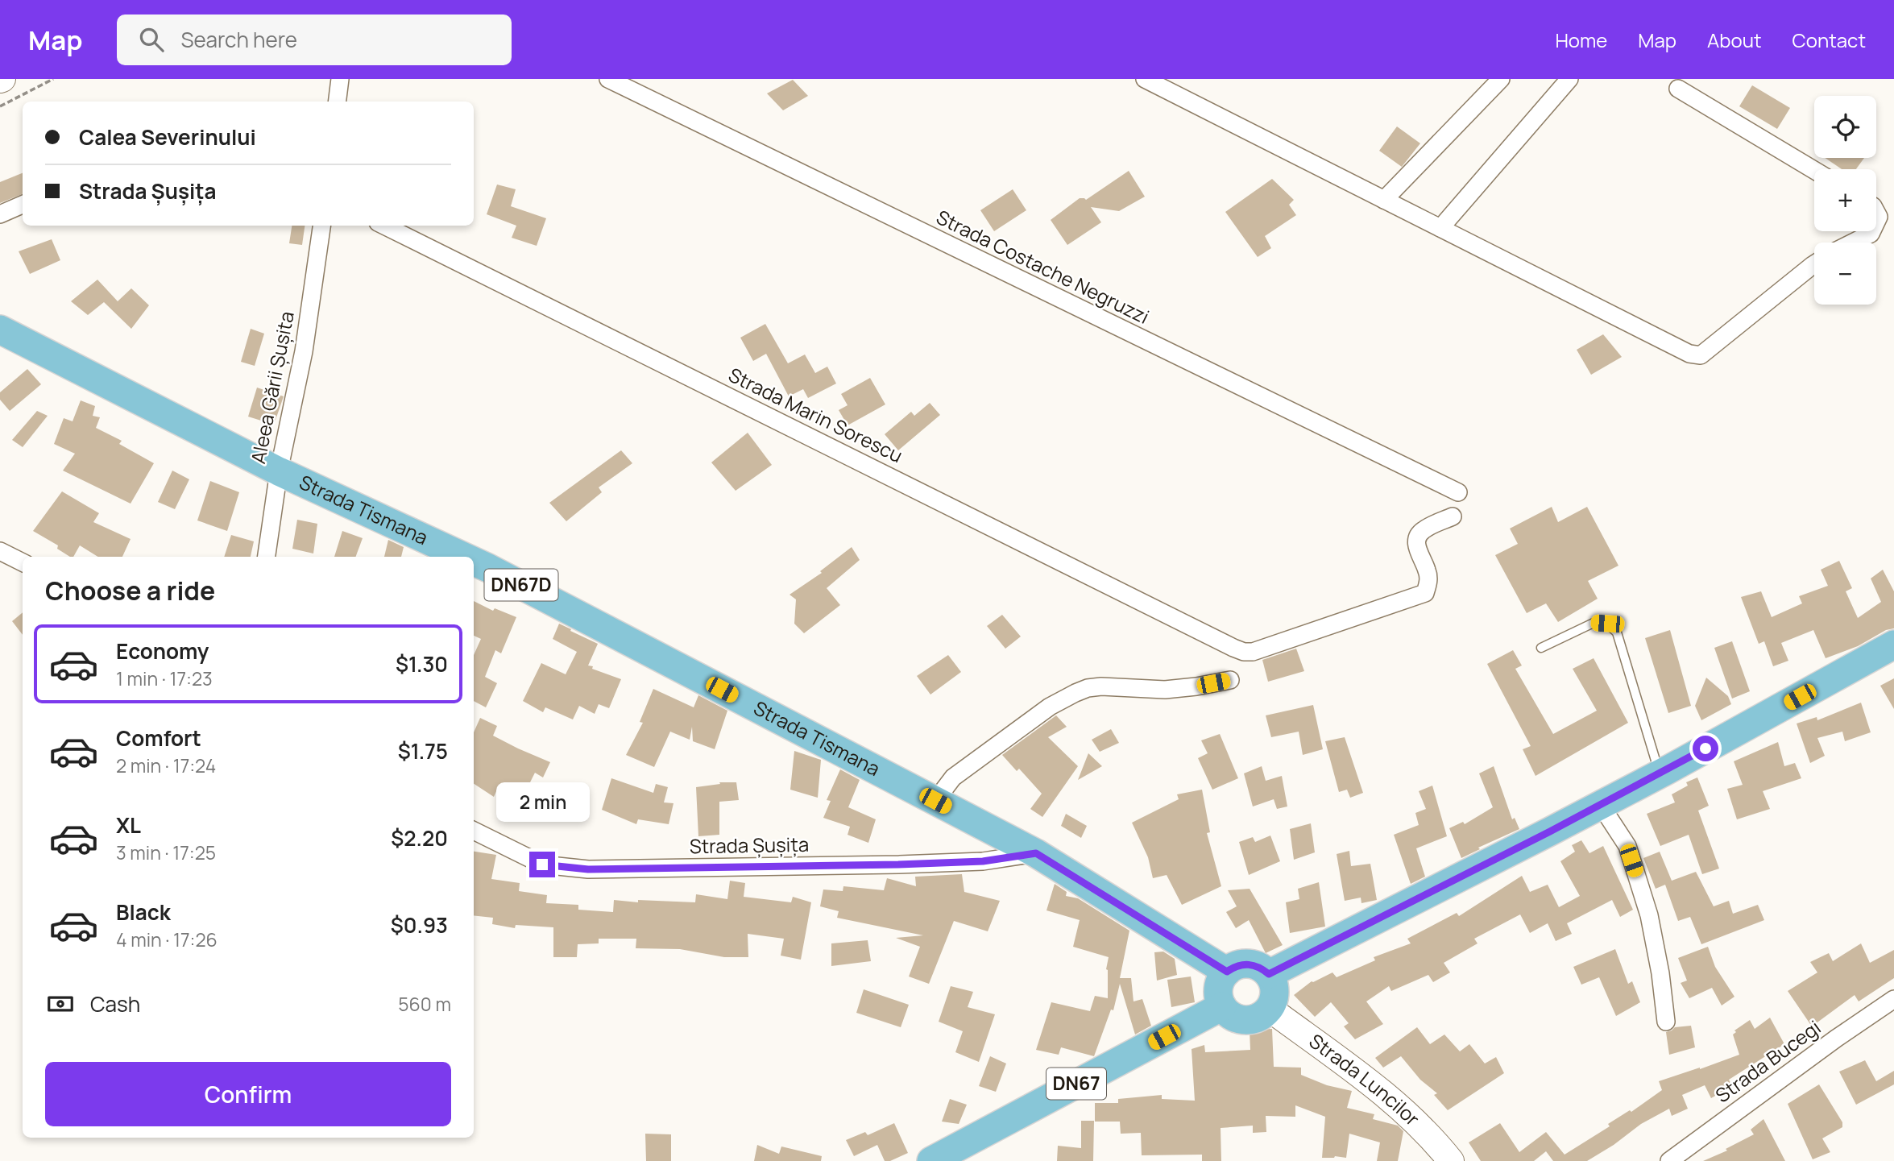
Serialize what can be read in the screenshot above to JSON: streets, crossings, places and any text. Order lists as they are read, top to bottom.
{
  "streets": {
    "main road": [
      "Strada Tismana",
      "DN67D",
      "Strada Luncilor",
      "DN67"
    ],
    "street": [
      "Strada Costache Negruzzi",
      "Aleea Gării Șușita",
      "Strada Marin Sorescu",
      "Strada Șușița",
      "Strada Bucegi"
    ]
  },
  "crossings": [
    ["Aleea Gării Șușita", "Strada Tismana"],
    ["Strada Tismana", "Strada Șușița"],
    ["Strada Tismana", "Strada Luncilor"],
    ["Strada Tismana", "DN67"],
    ["Strada Luncilor", "DN67"]
  ],
  "page": {
    "header": "Map",
    "search": "Search here",
    "nav": [
      "Home",
      "Map",
      "About",
      "Contact"
    ],
    "map_buttons": ["+", "−"],
    "banner": ["Calea Severinului", "Strada Șușița"],
    "heading": "Choose a ride",
    "list": [
      {
        "name": "Economy",
        "note": "1 min · 17:23",
        "value": "$1.30"
      },
      {
        "name": "Comfort",
        "note": "2 min · 17:24",
        "value": "$1.75"
      },
      {
        "name": "XL",
        "note": "3 min · 17:25",
        "value": "$2.20"
      },
      {
        "name": "Black",
        "note": "4 min · 17:26",
        "value": "$0.93"
      }
    ],
    "bubble": "2 min",
    "pay": ["Cash", "560 m"],
    "buttons": "Confirm"
  }
}
